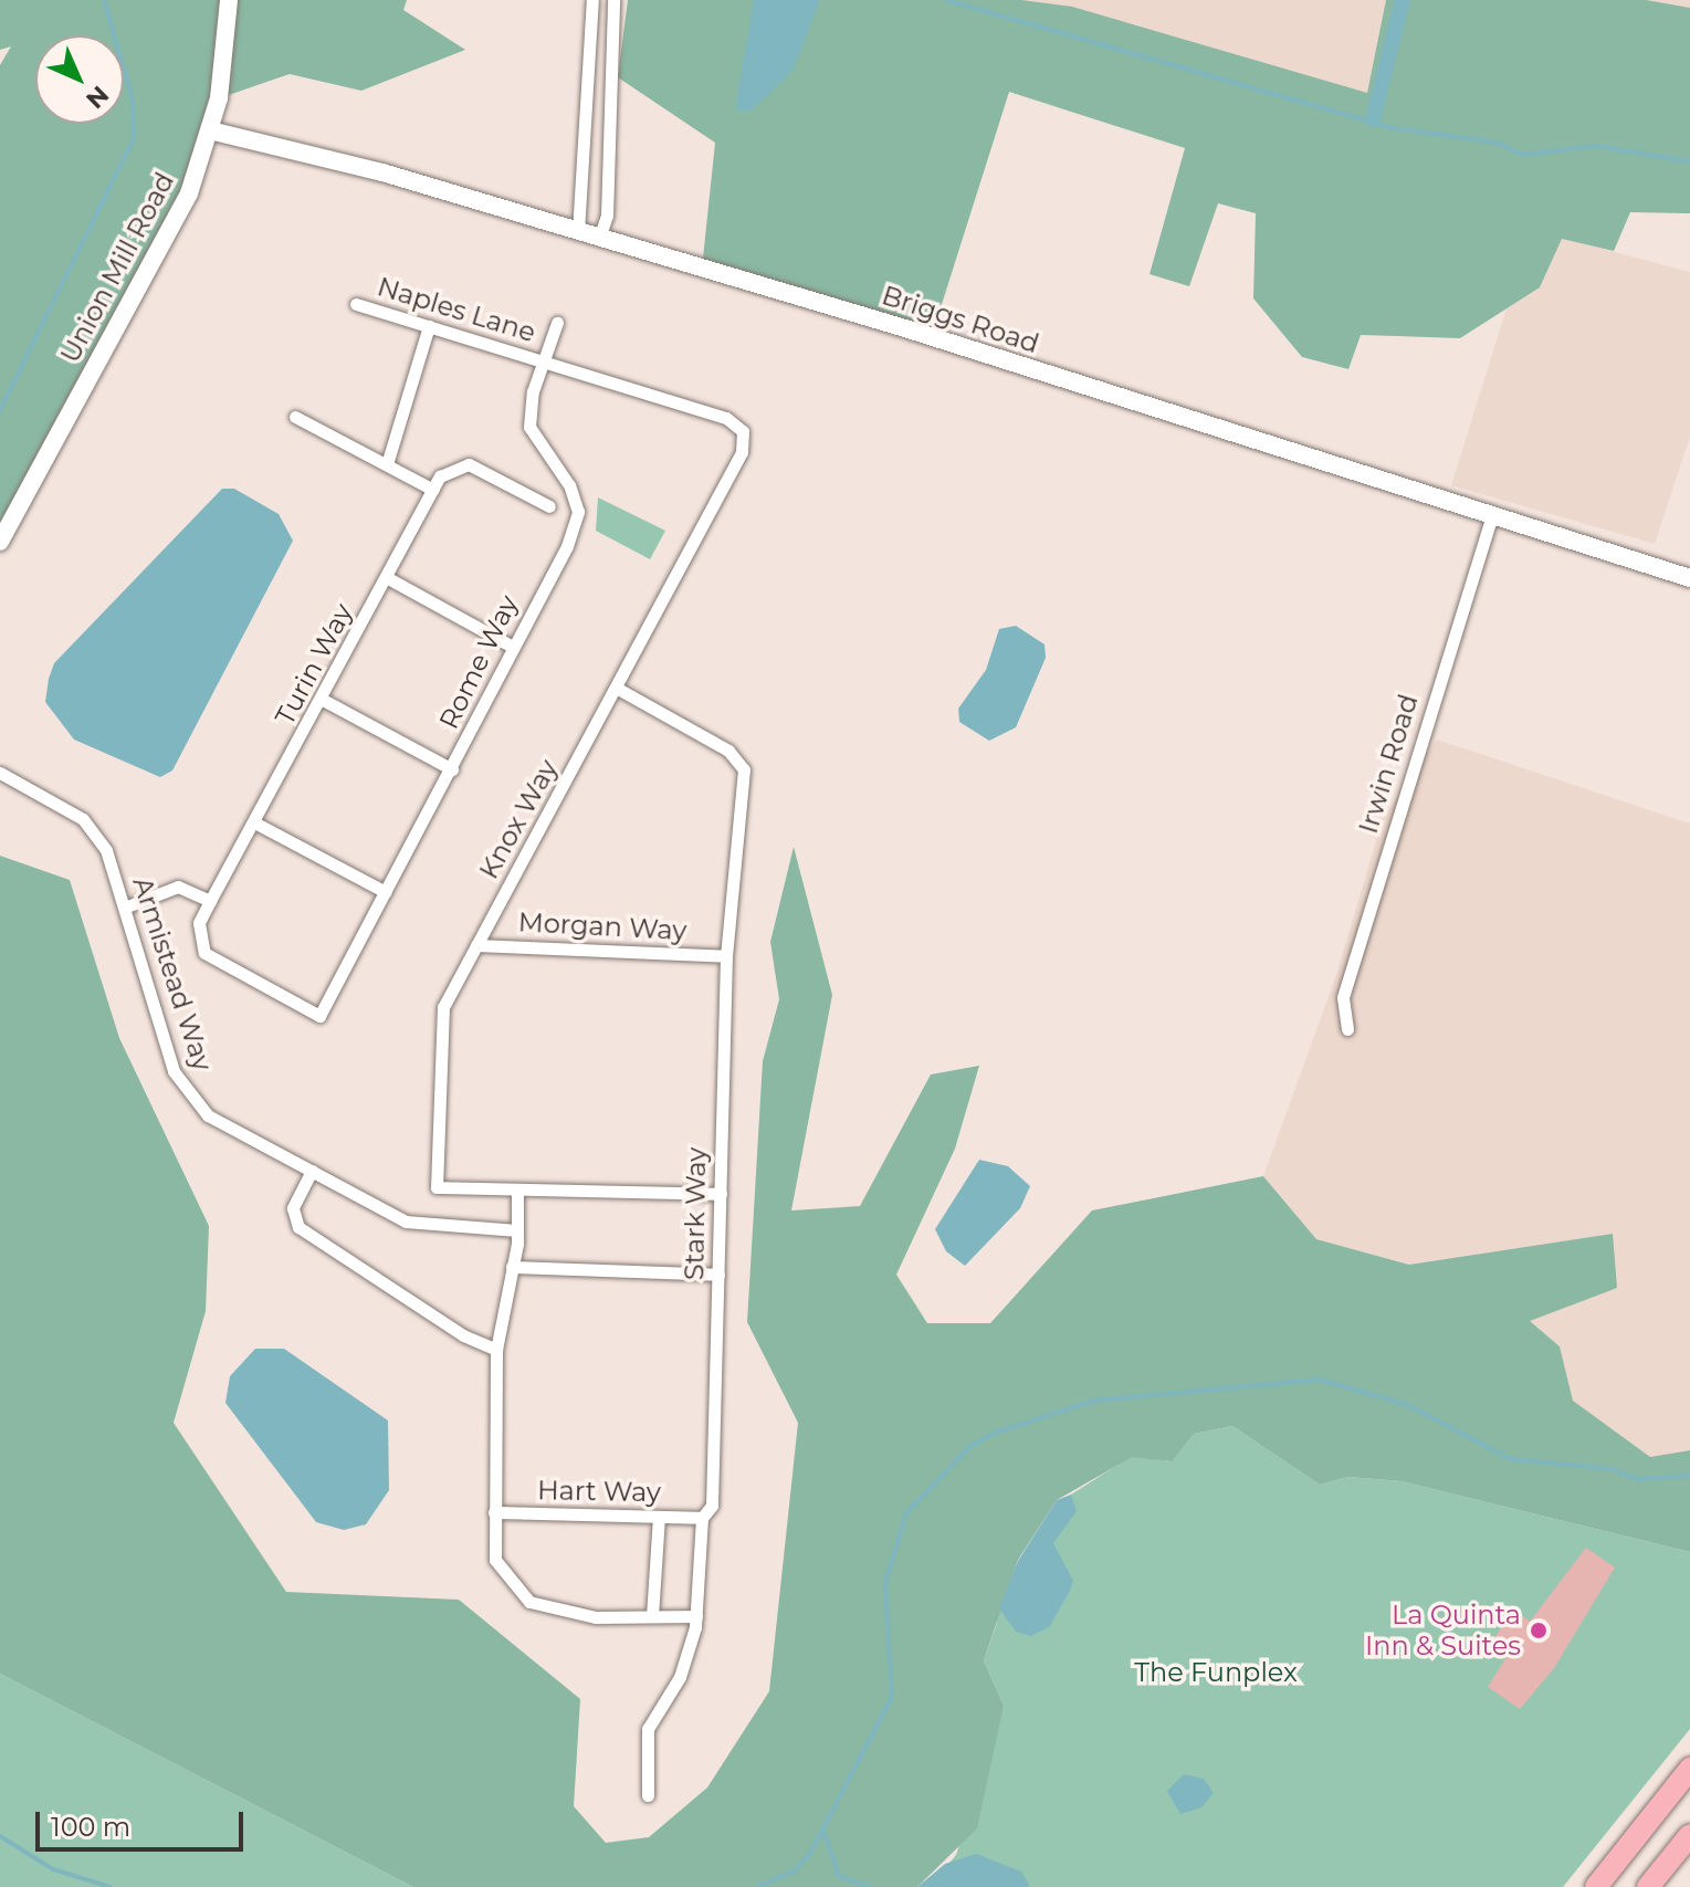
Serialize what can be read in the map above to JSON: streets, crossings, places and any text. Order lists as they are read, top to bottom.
{
  "streets": {
    "street": [
      "Union Mill Road",
      "Naples Lane",
      "Briggs Road",
      "Rome Way",
      "Turin Way",
      "Irwin Road",
      "Knox Way",
      "Morgan Way",
      "Armistead Way",
      "Stark Way",
      "Hart Way"
    ]
  },
  "crossings": [
    ["Union Mill Road", "Briggs Road"],
    ["Naples Lane", "Rome Way"],
    ["Naples Lane", "Knox Way"],
    ["Briggs Road", "Irwin Road"],
    ["Rome Way", "Turin Way"],
    ["Rome Way", "Knox Way"],
    ["Knox Way", "Morgan Way"],
    ["Knox Way", "Stark Way"],
    ["Morgan Way", "Stark Way"],
    ["Stark Way", "Hart Way"]
  ],
  "parks": ["The Funplex"],
  "places": ["La Quinta Inn & Suites"],
  "scale_bar": "100 m",
  "north": "bottom right"
}
